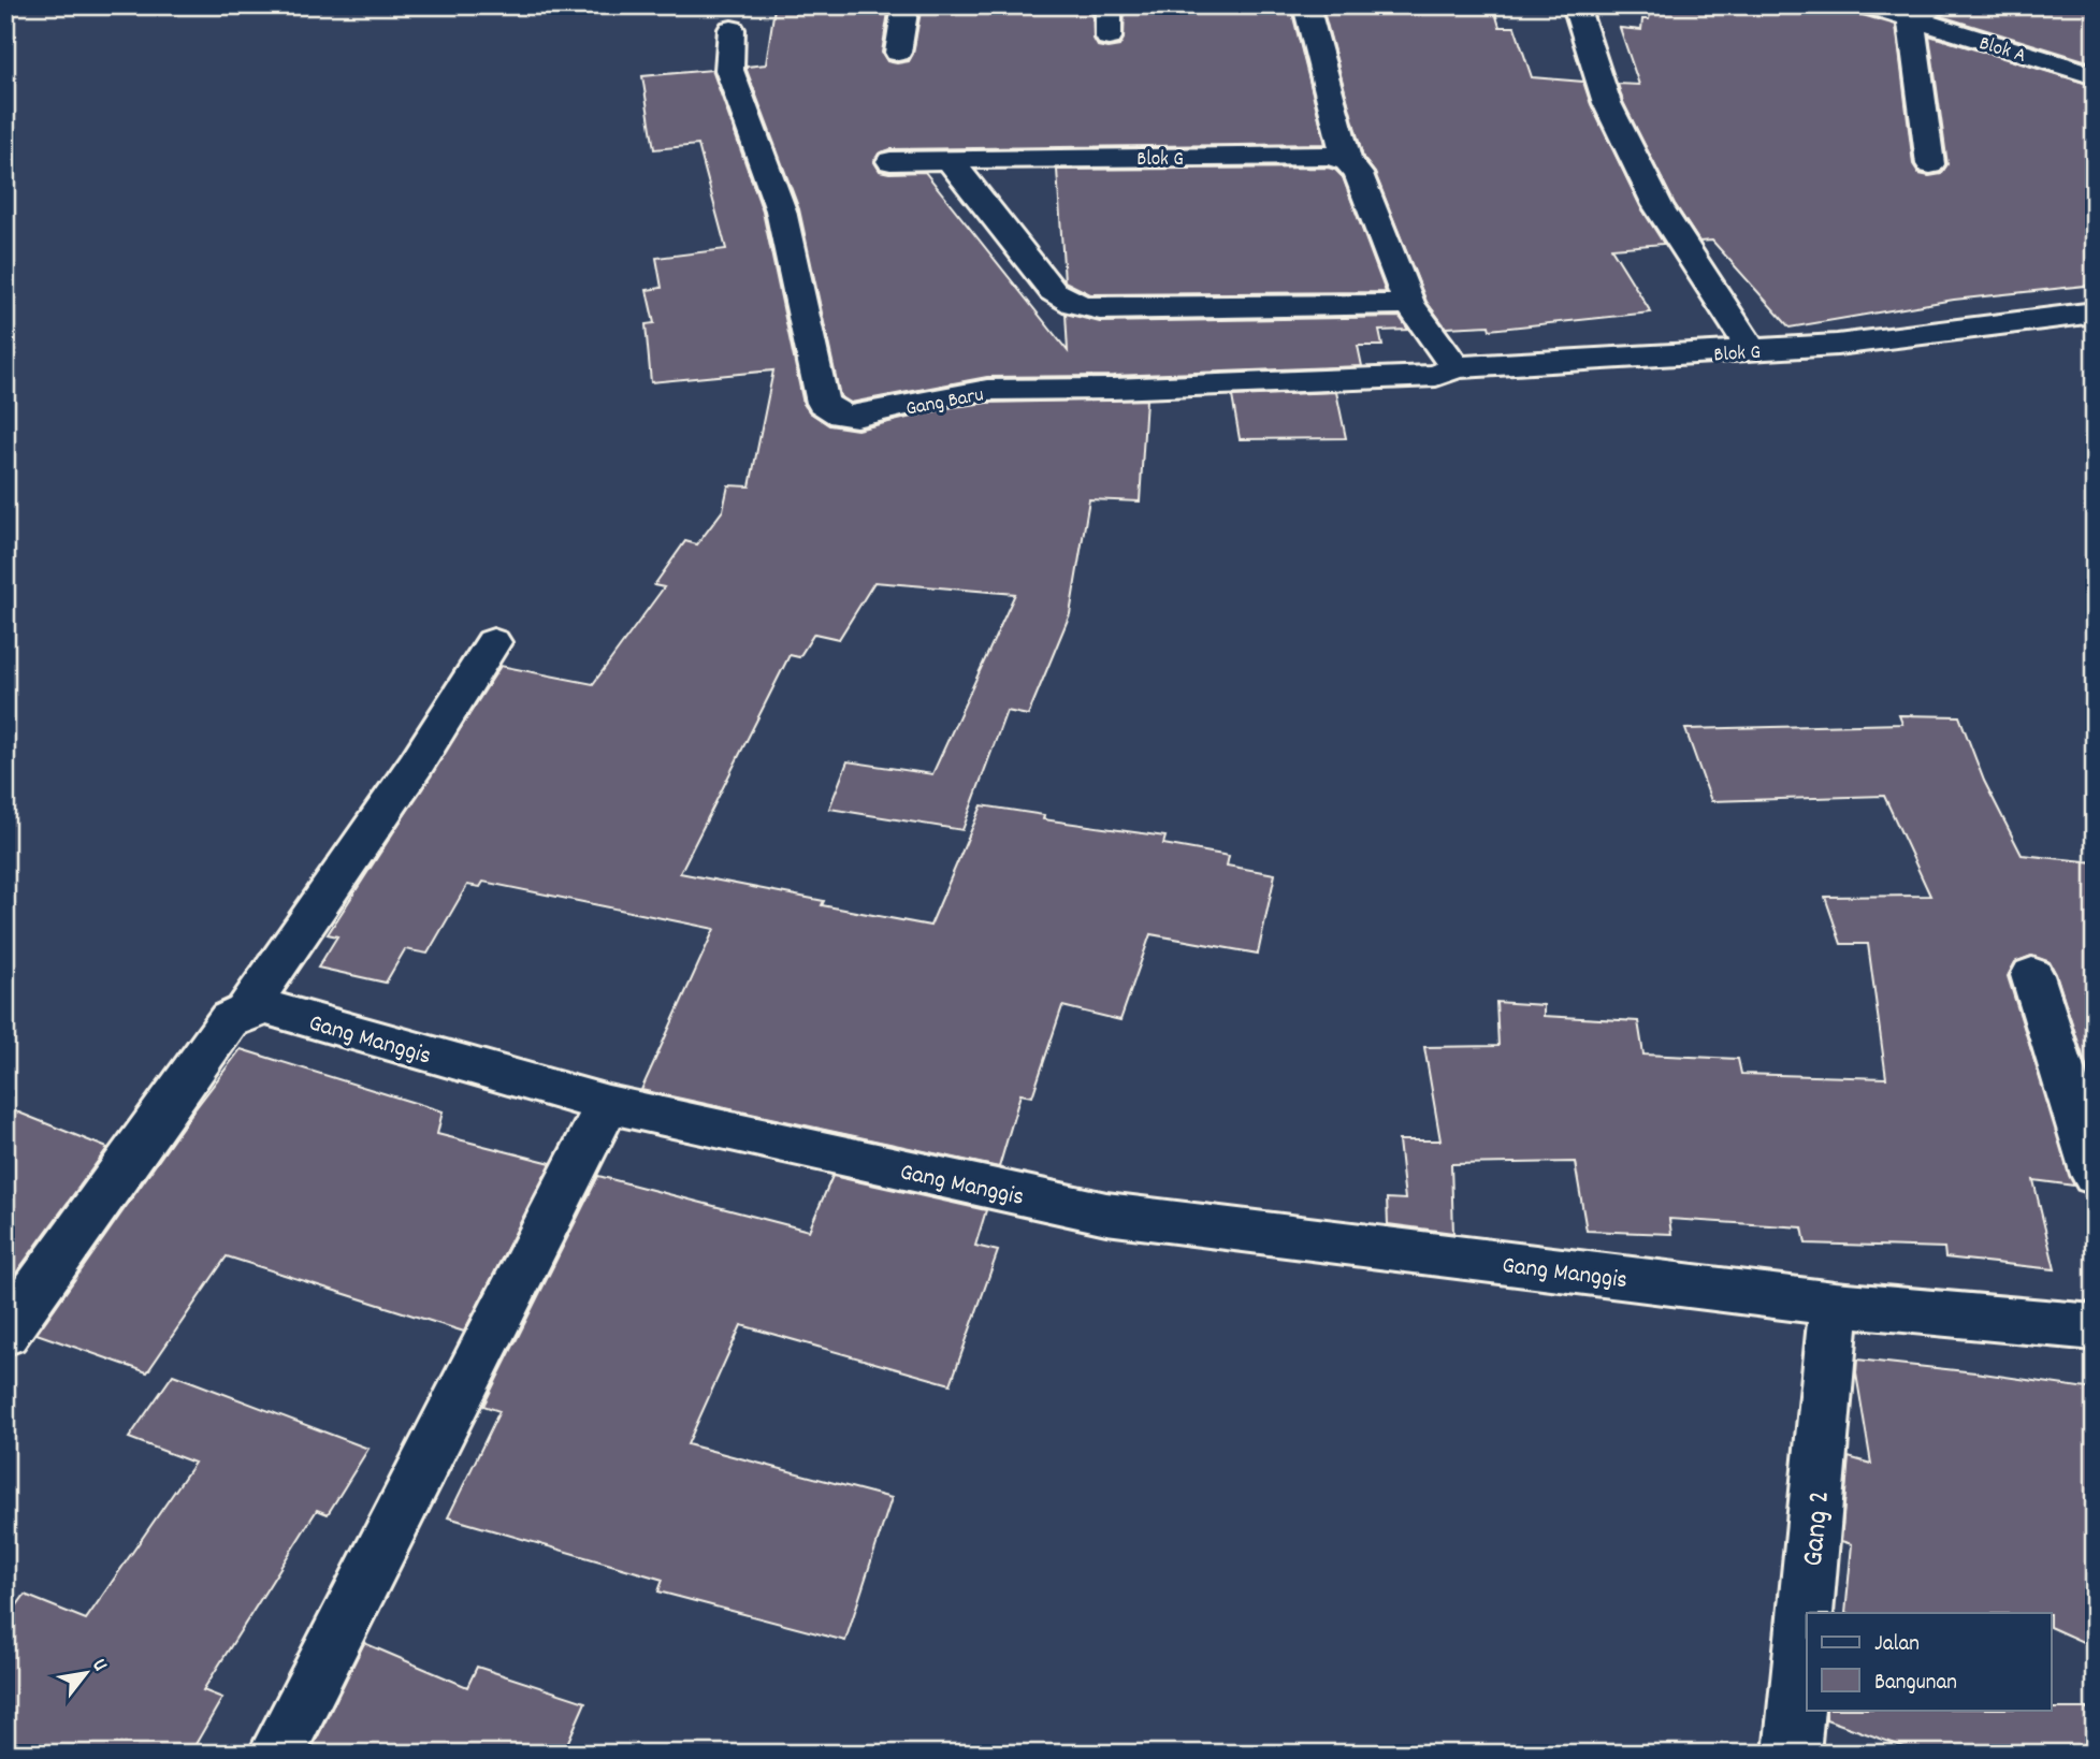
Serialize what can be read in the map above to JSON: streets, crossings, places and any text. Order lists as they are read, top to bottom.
{
  "streets": {
    "street": [
      "Blok A",
      "Blok G",
      "Gang Baru",
      "Gang Manggis",
      "Gang 2"
    ]
  },
  "crossings": [
    ["Blok G", "Gang Baru"],
    ["Gang Manggis", "Gang 2"]
  ],
  "legend": ["Jalan", "Bangunan"],
  "north": "top right"
}
